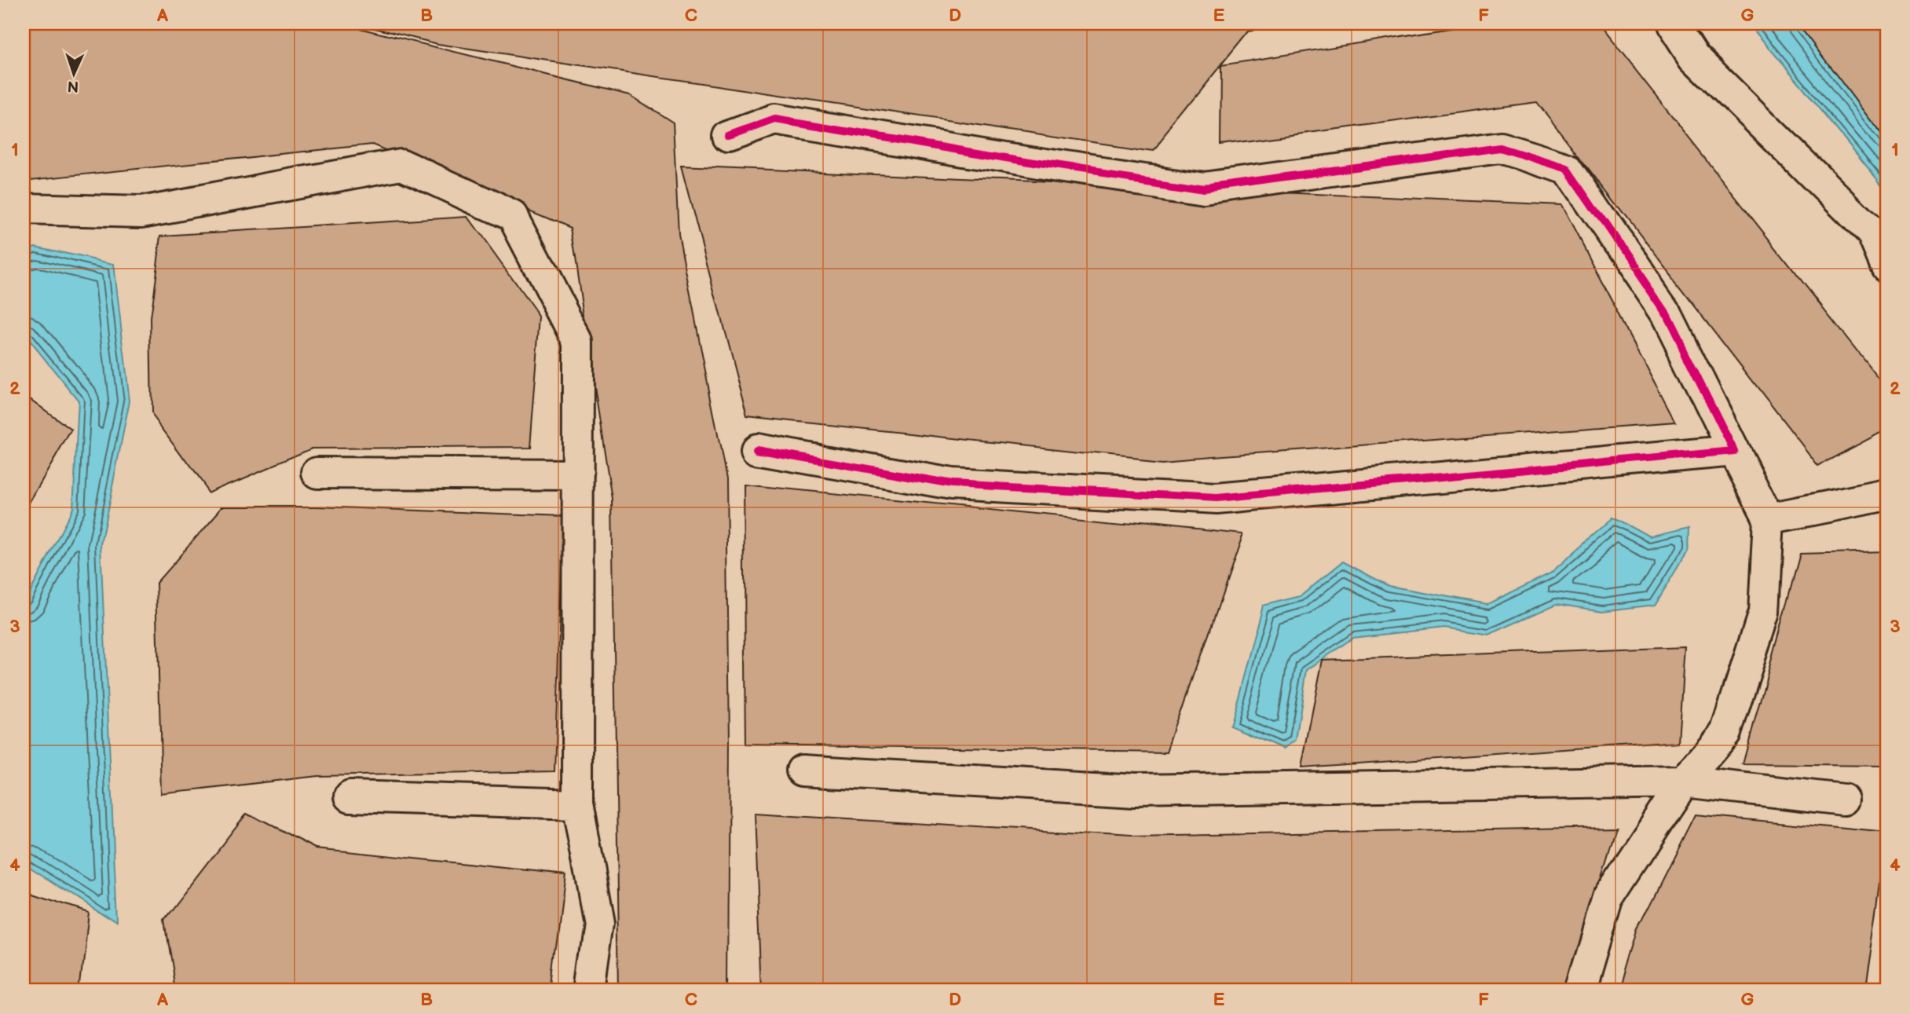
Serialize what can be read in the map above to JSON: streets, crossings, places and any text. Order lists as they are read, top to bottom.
{
  "north": "bottom",
  "grid": {
    "columns": [
      "A",
      "B",
      "C",
      "D",
      "E",
      "F",
      "G"
    ],
    "rows": [
      "1",
      "2",
      "3",
      "4"
    ]
  }
}
